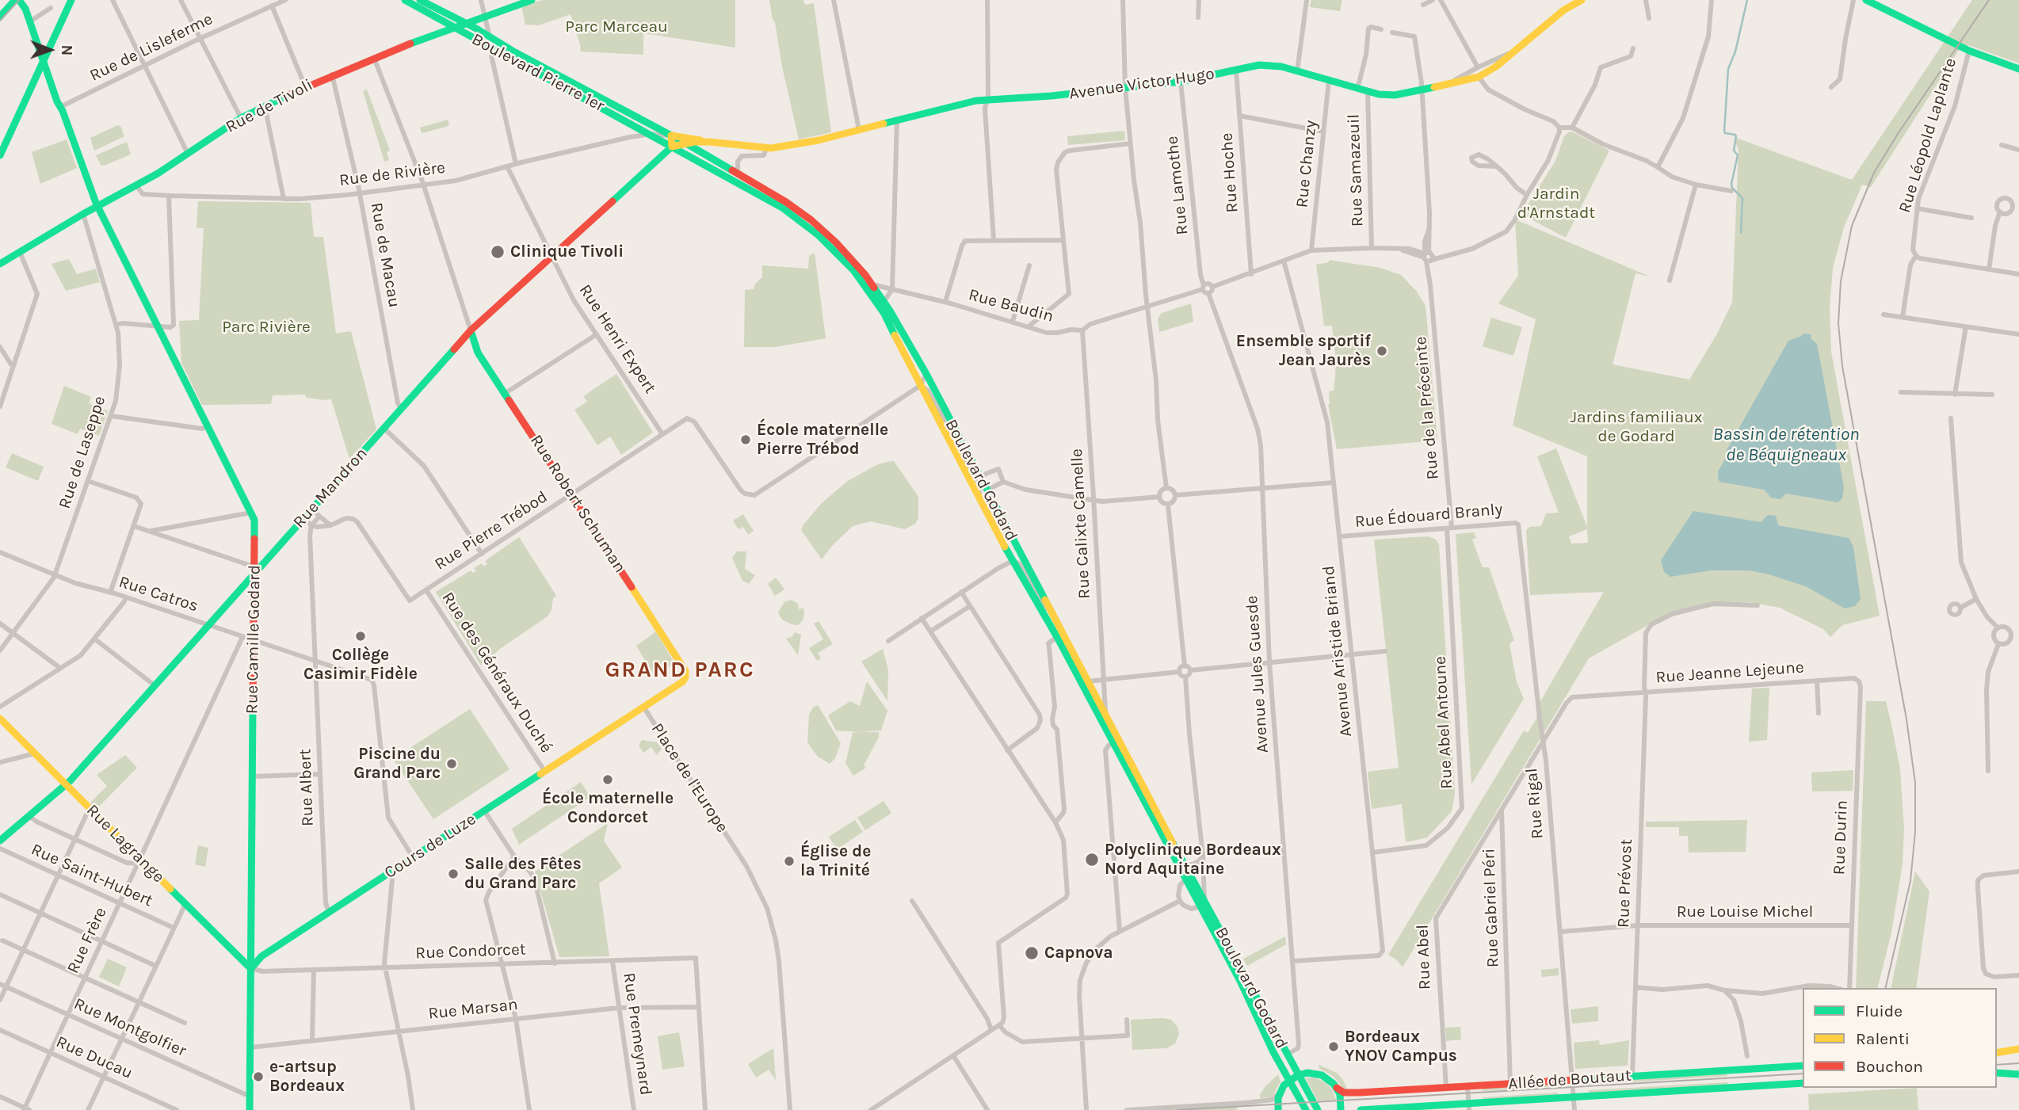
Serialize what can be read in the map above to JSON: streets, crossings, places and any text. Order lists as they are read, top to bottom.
{
  "streets": {
    "street": [
      "Rue de Lisleferme",
      "Boulevard Pierre 1er",
      "Avenue Victor Hugo",
      "Rue de Tivoli",
      "Rue Léopold Laplante",
      "Rue Chanzy",
      "Rue Samazeuil",
      "Rue Hoche",
      "Rue de Rivière",
      "Rue Lamothe",
      "Rue de Macau",
      "Rue Baudin",
      "Rue Henri Expert",
      "Rue de la Préceinte",
      "Rue de Laseppe",
      "Boulevard Godard",
      "Rue Mandron",
      "Rue Robert Schuman",
      "Rue Édouard Branly",
      "Rue Calixte Camelle",
      "Rue Pierre Trébod",
      "Rue Catros",
      "Rue Camille Godard",
      "Avenue Aristide Briand",
      "Rue des Généraux Duché",
      "Rue Jeanne Lejeune",
      "Avenue Jules Guesde",
      "Rue Abel Antoune",
      "Place de l'Europe",
      "Rue Albert",
      "Rue Rigal",
      "Rue Durin",
      "Rue Lagrange",
      "Cours de Luze",
      "Rue Saint-Hubert",
      "Rue Prévost",
      "Rue Gabriel Péri",
      "Rue Louise Michel",
      "Rue Frère",
      "Rue Condorcet",
      "Rue Abel",
      "Rue Marsan",
      "Rue Montgolfier",
      "Rue Premeynard",
      "Rue Ducau",
      "Allée de Boutaut"
    ]
  },
  "crossings": [
    ["Rue de Lisleferme", "Rue Camille Godard"],
    ["Boulevard Pierre 1er", "Avenue Victor Hugo"],
    ["Boulevard Pierre 1er", "Rue de Tivoli"],
    ["Boulevard Pierre 1er", "Rue de Rivière"],
    ["Boulevard Pierre 1er", "Boulevard Godard"],
    ["Boulevard Pierre 1er", "Rue Mandron"],
    ["Avenue Victor Hugo", "Rue Chanzy"],
    ["Avenue Victor Hugo", "Rue Samazeuil"],
    ["Avenue Victor Hugo", "Rue Hoche"],
    ["Avenue Victor Hugo", "Rue de Rivière"],
    ["Avenue Victor Hugo", "Rue Lamothe"],
    ["Avenue Victor Hugo", "Boulevard Godard"],
    ["Avenue Victor Hugo", "Rue Mandron"],
    ["Rue de Tivoli", "Rue de Rivière"],
    ["Rue de Tivoli", "Rue de Macau"],
    ["Rue de Tivoli", "Rue de Laseppe"],
    ["Rue de Tivoli", "Rue Camille Godard"],
    ["Rue de Rivière", "Rue de Macau"],
    ["Rue de Rivière", "Rue Henri Expert"],
    ["Rue de Rivière", "Boulevard Godard"],
    ["Rue Lamothe", "Rue Baudin"],
    ["Rue Lamothe", "Avenue Jules Guesde"],
    ["Rue de Macau", "Rue Mandron"],
    ["Rue Baudin", "Boulevard Godard"],
    ["Rue Baudin", "Rue Calixte Camelle"],
    ["Rue Baudin", "Avenue Jules Guesde"],
    ["Rue Henri Expert", "Rue Mandron"],
    ["Rue Henri Expert", "Rue Pierre Trébod"],
    ["Rue de la Préceinte", "Rue Édouard Branly"],
    ["Rue de la Préceinte", "Rue Abel Antoune"],
    ["Rue de Laseppe", "Rue Catros"],
    ["Boulevard Godard", "Rue Mandron"],
    ["Boulevard Godard", "Rue Calixte Camelle"],
    ["Boulevard Godard", "Rue Pierre Trébod"],
    ["Boulevard Godard", "Avenue Jules Guesde"],
    ["Rue Mandron", "Rue Robert Schuman"],
    ["Rue Mandron", "Rue Catros"],
    ["Rue Mandron", "Rue Camille Godard"],
    ["Rue Mandron", "Rue Lagrange"],
    ["Rue Robert Schuman", "Rue Pierre Trébod"],
    ["Rue Robert Schuman", "Place de l'Europe"],
    ["Rue Édouard Branly", "Avenue Aristide Briand"],
    ["Rue Édouard Branly", "Rue Abel Antoune"],
    ["Rue Pierre Trébod", "Rue des Généraux Duché"],
    ["Rue Pierre Trébod", "Rue Albert"],
    ["Rue Catros", "Rue Camille Godard"],
    ["Rue Catros", "Rue Albert"],
    ["Rue Catros", "Cours de Luze"],
    ["Rue Camille Godard", "Rue Lagrange"],
    ["Rue Camille Godard", "Cours de Luze"],
    ["Rue Camille Godard", "Rue Condorcet"],
    ["Rue Camille Godard", "Rue Marsan"],
    ["Rue Camille Godard", "Rue Montgolfier"],
    ["Avenue Aristide Briand", "Avenue Jules Guesde"],
    ["Avenue Aristide Briand", "Rue Abel Antoune"],
    ["Rue des Généraux Duché", "Cours de Luze"],
    ["Rue Jeanne Lejeune", "Rue Durin"],
    ["Rue Jeanne Lejeune", "Rue Prévost"],
    ["Place de l'Europe", "Cours de Luze"],
    ["Rue Albert", "Cours de Luze"],
    ["Rue Rigal", "Rue Abel"],
    ["Rue Rigal", "Allée de Boutaut"],
    ["Rue Durin", "Rue Louise Michel"],
    ["Rue Lagrange", "Cours de Luze"],
    ["Rue Lagrange", "Rue Frère"],
    ["Rue Lagrange", "Rue Condorcet"],
    ["Cours de Luze", "Rue Condorcet"],
    ["Rue Saint-Hubert", "Rue Frère"],
    ["Rue Prévost", "Rue Louise Michel"],
    ["Rue Prévost", "Allée de Boutaut"],
    ["Rue Gabriel Péri", "Rue Abel"],
    ["Rue Gabriel Péri", "Allée de Boutaut"],
    ["Rue Frère", "Rue Montgolfier"],
    ["Rue Frère", "Rue Ducau"],
    ["Rue Condorcet", "Rue Marsan"],
    ["Rue Condorcet", "Rue Premeynard"],
    ["Rue Abel", "Allée de Boutaut"],
    ["Rue Marsan", "Rue Premeynard"]
  ],
  "districts": ["GRAND PARC"],
  "water": ["Bassin de rétention de Béquigneaux"],
  "parks": [
    "Parc Marceau",
    "Jardin d'Arnstadt",
    "Parc Rivière",
    "Jardins familiaux de Godard"
  ],
  "places": [
    "Clinique Tivoli",
    "Ensemble sportif Jean Jaurès",
    "École maternelle Pierre Trébod",
    "Collège Casimir Fidèle",
    "Piscine du Grand Parc",
    "École maternelle Condorcet",
    "Polyclinique Bordeaux Nord Aquitaine",
    "Église de la Trinité",
    "Salle des Fêtes du Grand Parc",
    "Capnova",
    "Bordeaux YNOV Campus",
    "e-artsup Bordeaux"
  ],
  "legend": ["Fluide", "Ralenti", "Bouchon"],
  "north": "right"
}
